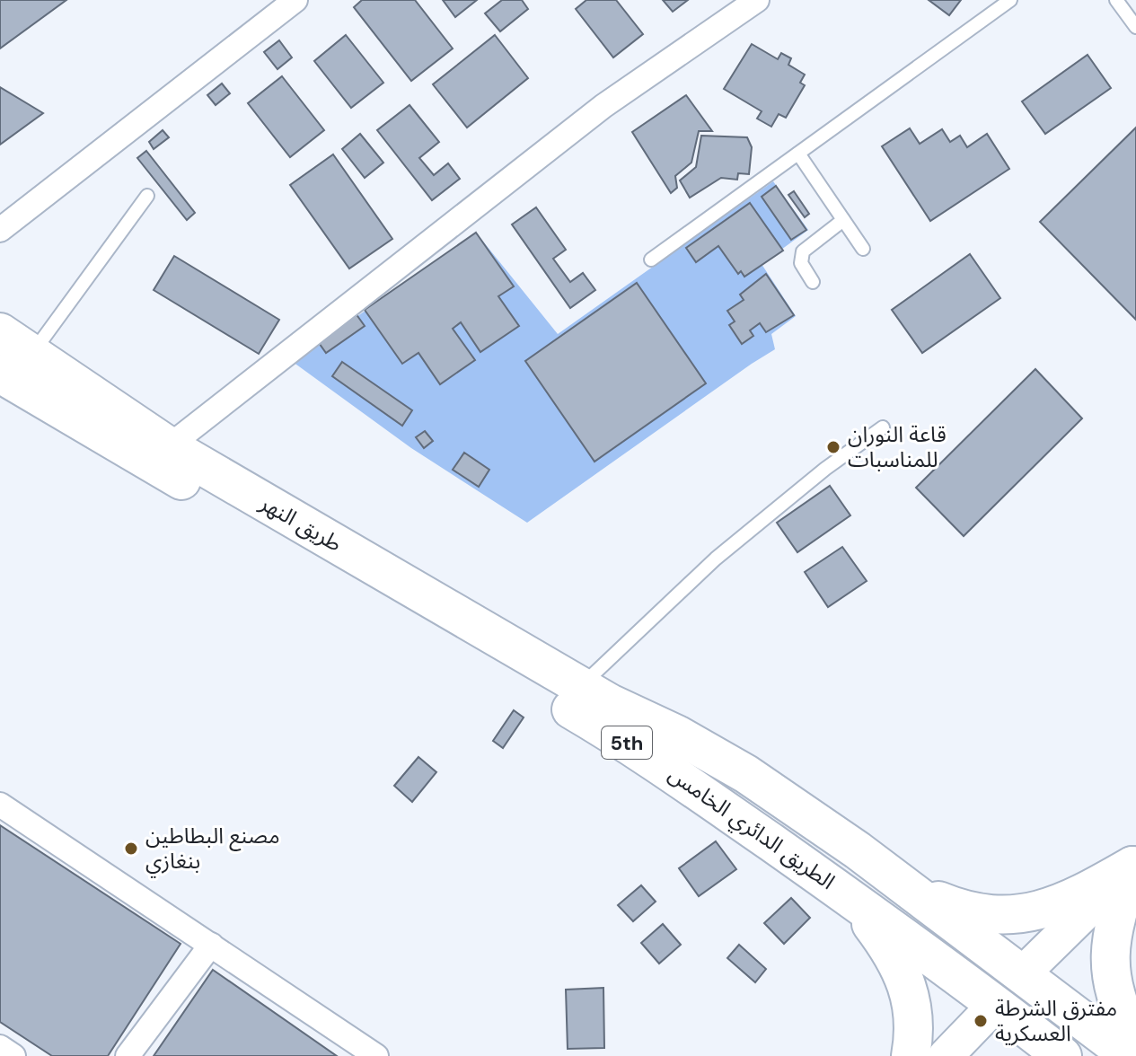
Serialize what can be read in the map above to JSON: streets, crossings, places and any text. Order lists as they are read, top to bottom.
{
  "streets": {
    "main road": ["طريق النهر", "5th", "الطريق الدائري الخامس"]
  },
  "crossings": [
    ["طريق النهر", "الطريق الدائري الخامس"]
  ],
  "places": ["قاعة النوران للمناسبات", "مصنع البطاطين بنغازي", "مفترق الشرطة العسكرية"]
}
